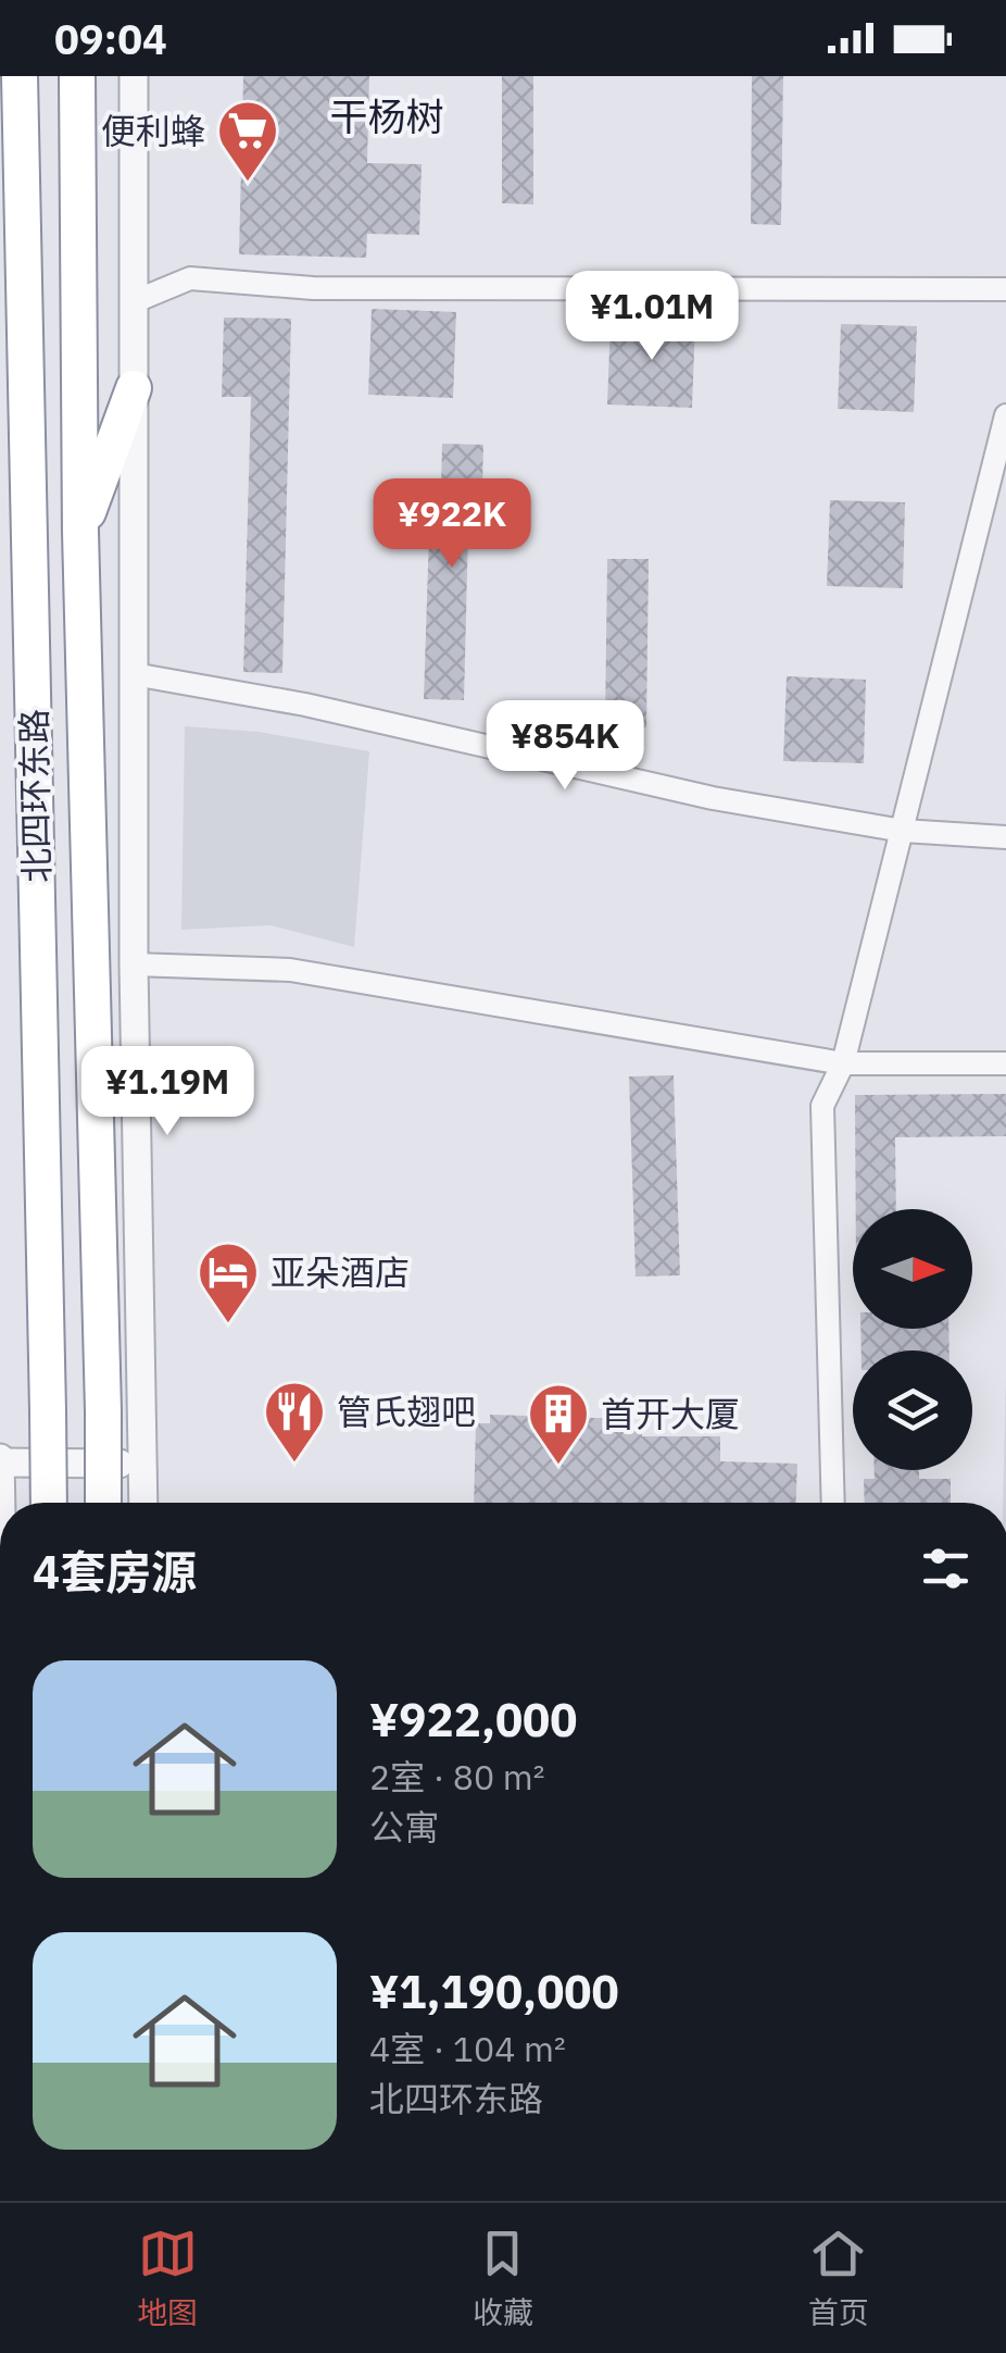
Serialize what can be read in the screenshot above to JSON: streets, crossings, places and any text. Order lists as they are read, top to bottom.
{
  "streets": {
    "highway": ["北四环东路"]
  },
  "districts": ["干杨树"],
  "places": {
    "supermarket": ["便利蜂"],
    "hotel": ["亚朵酒店"],
    "restaurant": ["管氏翅吧"],
    "building": ["首开大厦"]
  },
  "north": "right",
  "page": {
    "status": "09:04",
    "price": [
      "¥1.01M",
      "¥922K",
      "¥854K",
      "¥1.19M"
    ],
    "heading": "4套房源",
    "list": [
      {
        "name": "¥922,000",
        "note": "2室 · 80 m² · 公寓"
      },
      {
        "name": "¥1,190,000",
        "note": "4室 · 104 m² · 北四环东路"
      }
    ],
    "tabs": ["地图", "收藏", "首页"]
  }
}
